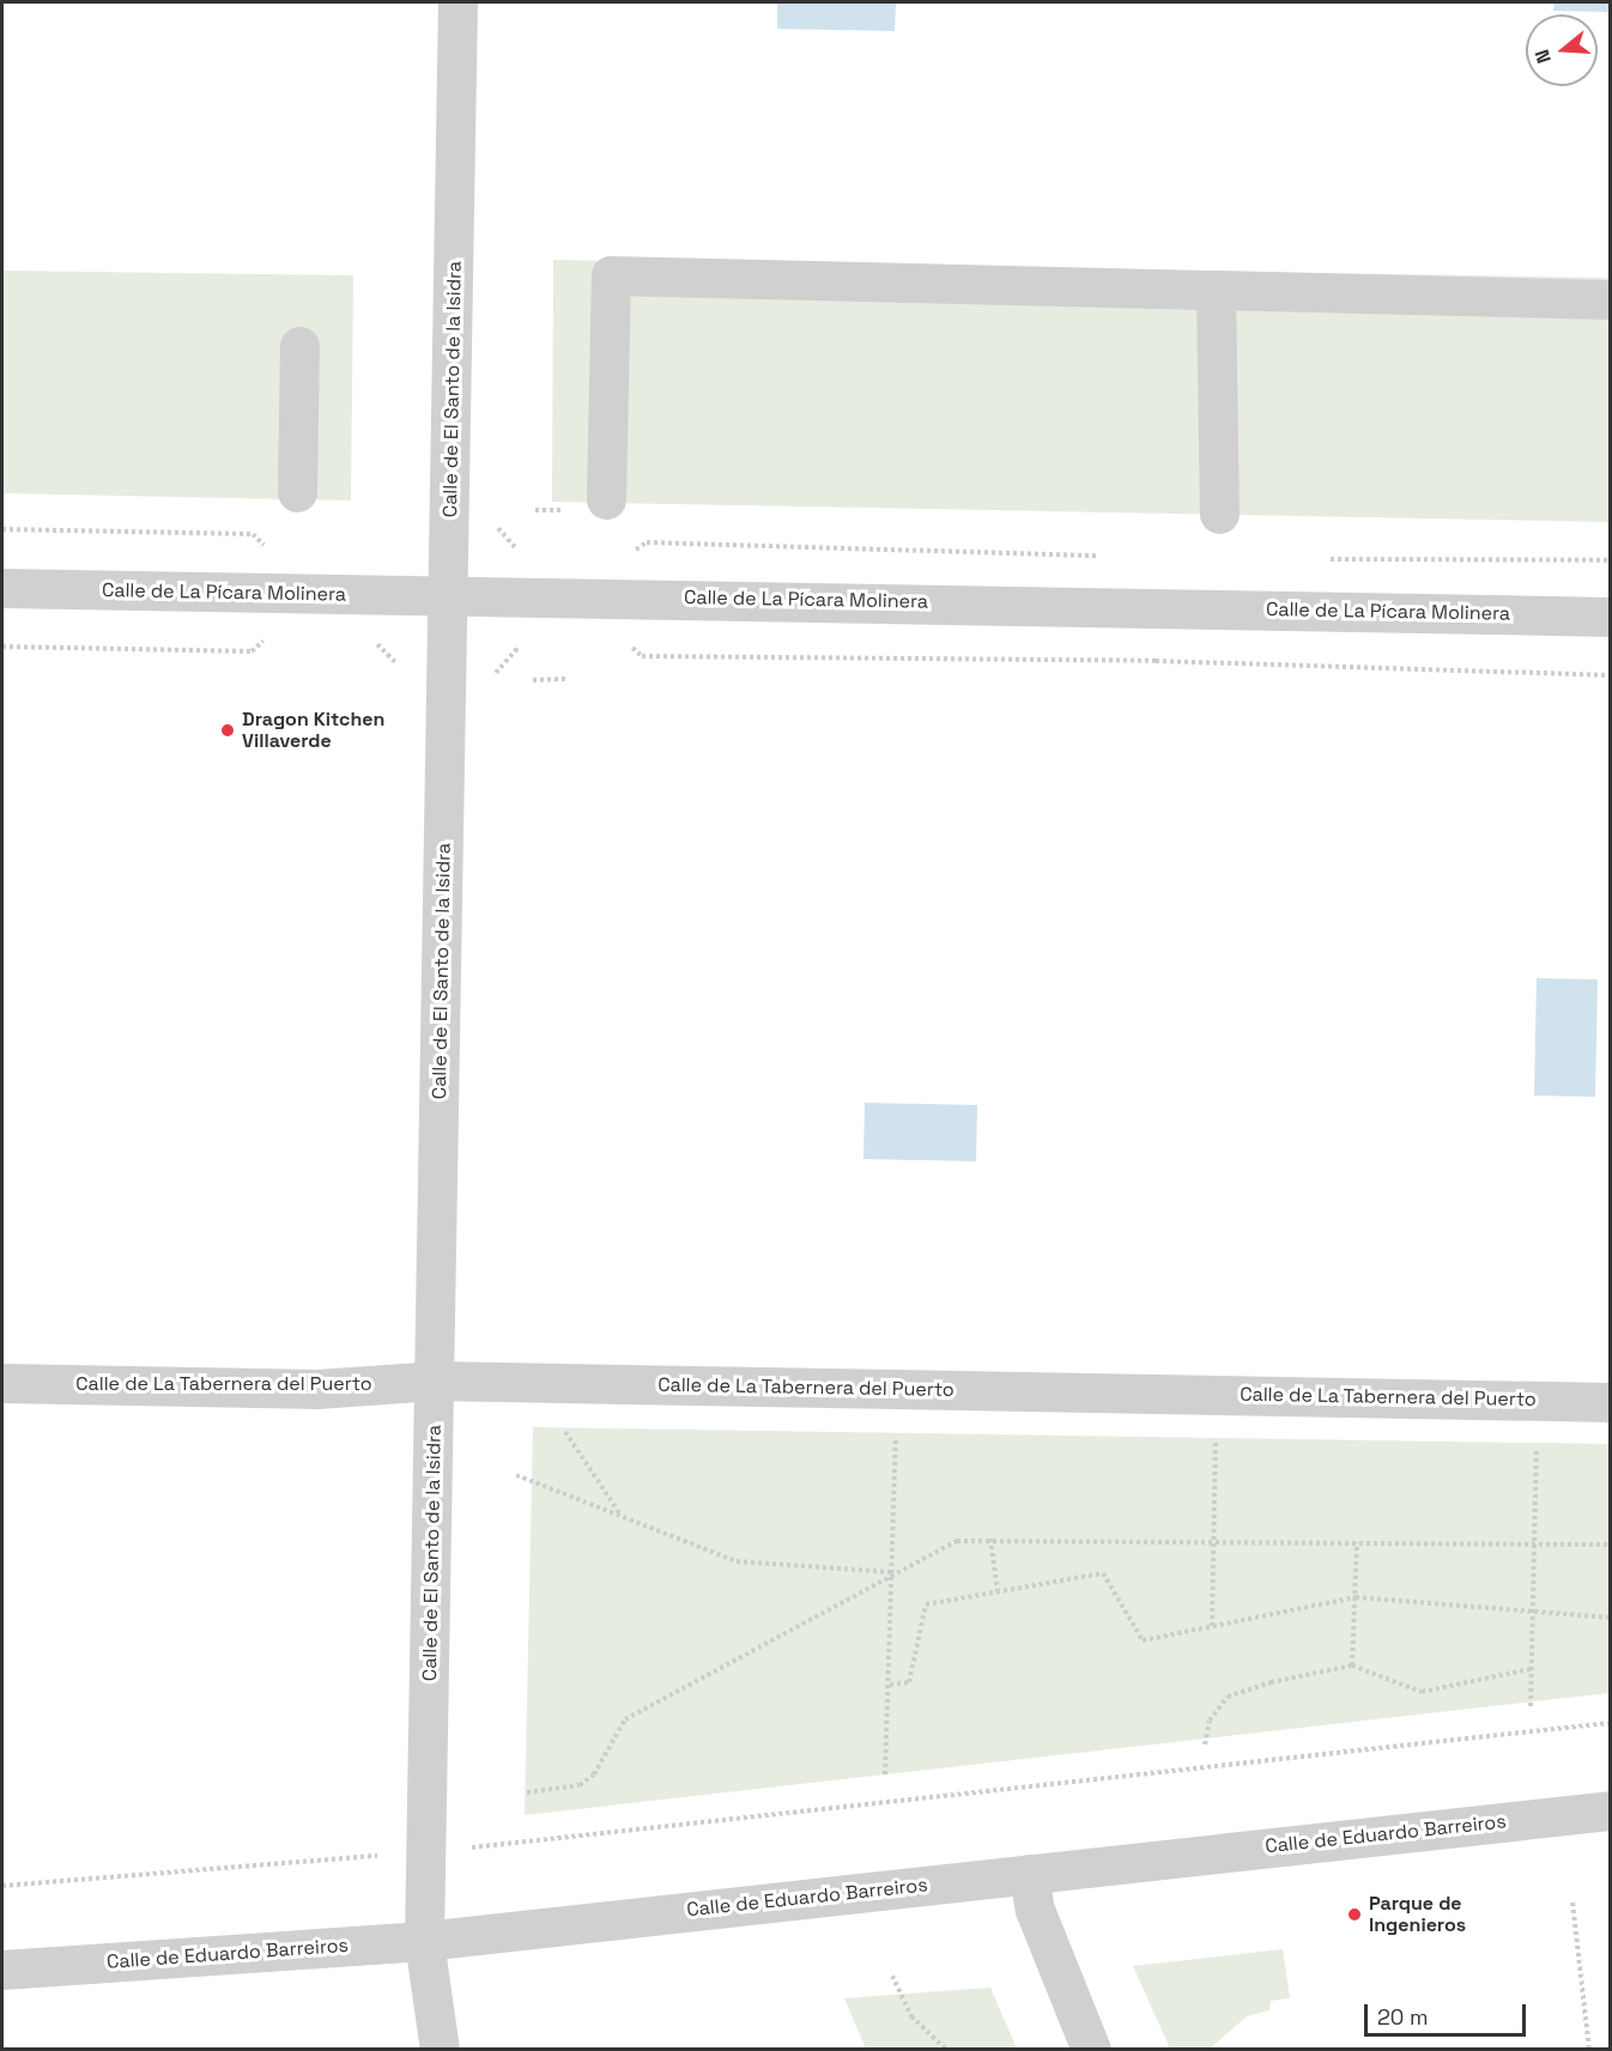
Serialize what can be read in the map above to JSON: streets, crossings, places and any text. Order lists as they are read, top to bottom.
{
  "streets": {
    "street": [
      "Calle de El Santo de la Isidra",
      "Calle de La Pícara Molinera",
      "Calle de La Tabernera del Puerto",
      "Calle de Eduardo Barreiros"
    ]
  },
  "crossings": [
    ["Calle de El Santo de la Isidra", "Calle de La Pícara Molinera"],
    ["Calle de El Santo de la Isidra", "Calle de La Tabernera del Puerto"],
    ["Calle de El Santo de la Isidra", "Calle de Eduardo Barreiros"]
  ],
  "places": ["Dragon Kitchen Villaverde", "Parque de Ingenieros"],
  "scale_bar": "20 m",
  "north": "left"
}
